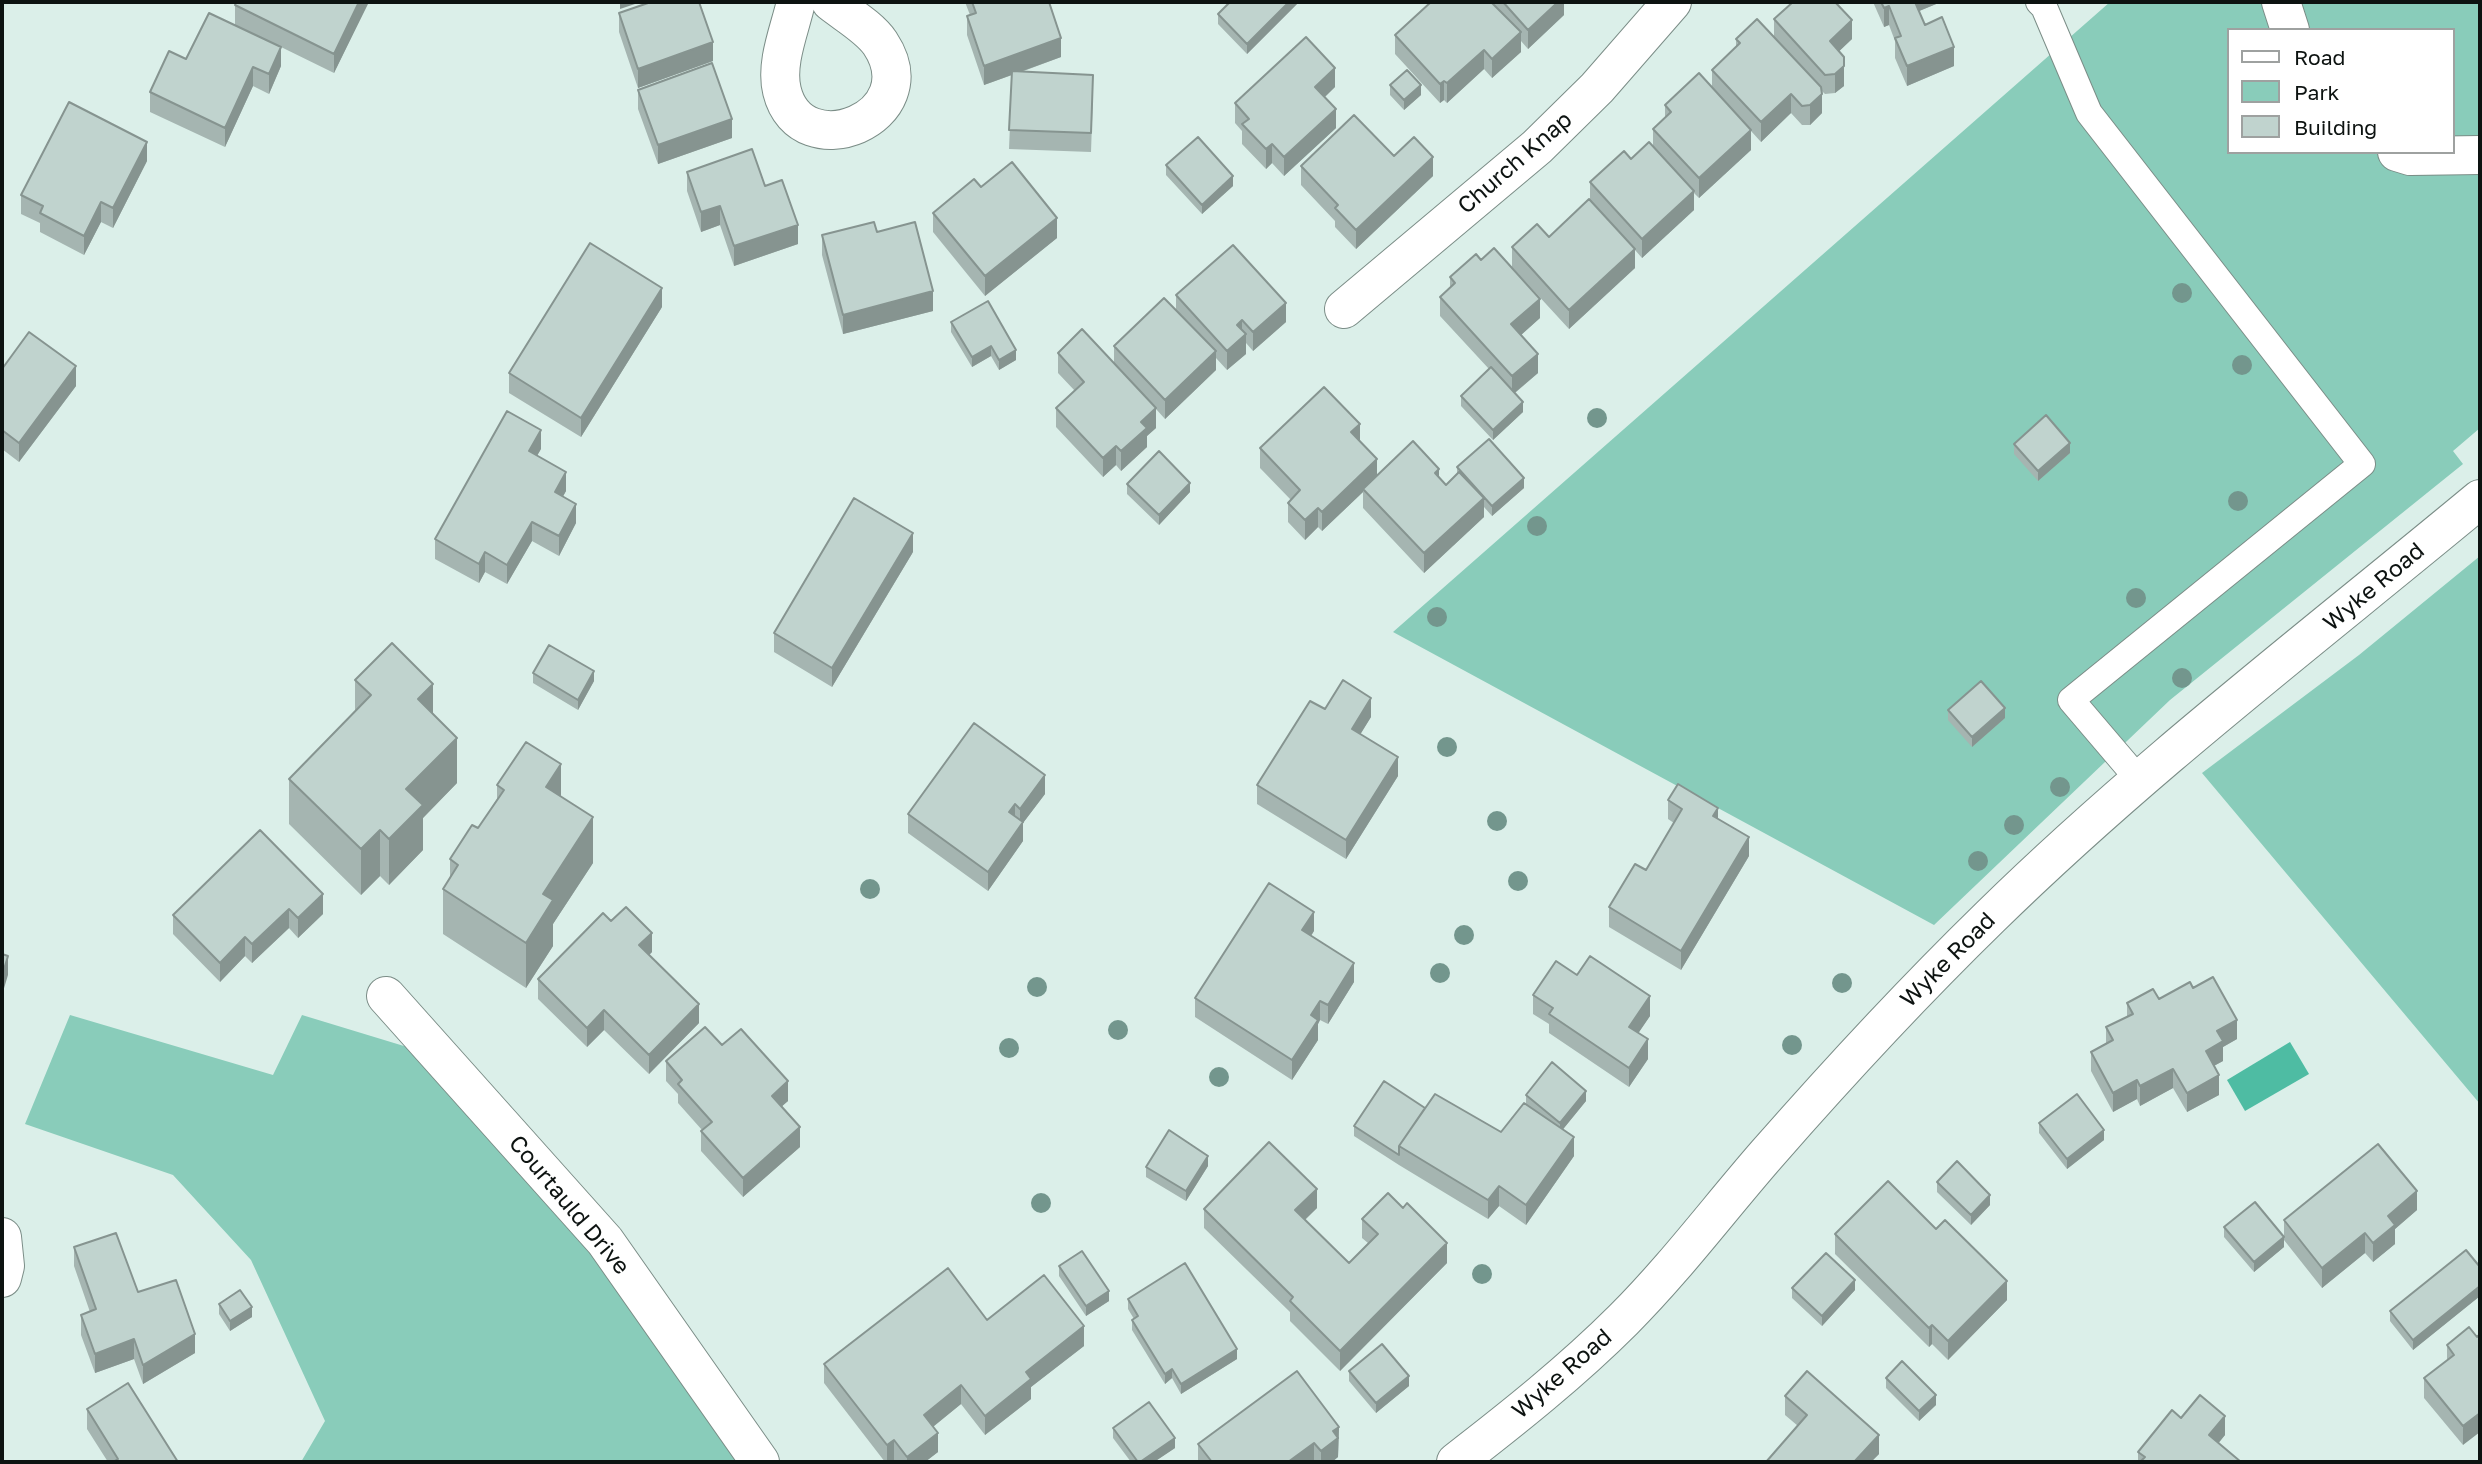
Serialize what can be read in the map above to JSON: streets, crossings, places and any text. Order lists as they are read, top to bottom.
{
  "streets": {
    "street": ["Church Knap", "Wyke Road", "Courtauld Drive"]
  },
  "legend": ["Road", "Park", "Building"]
}
